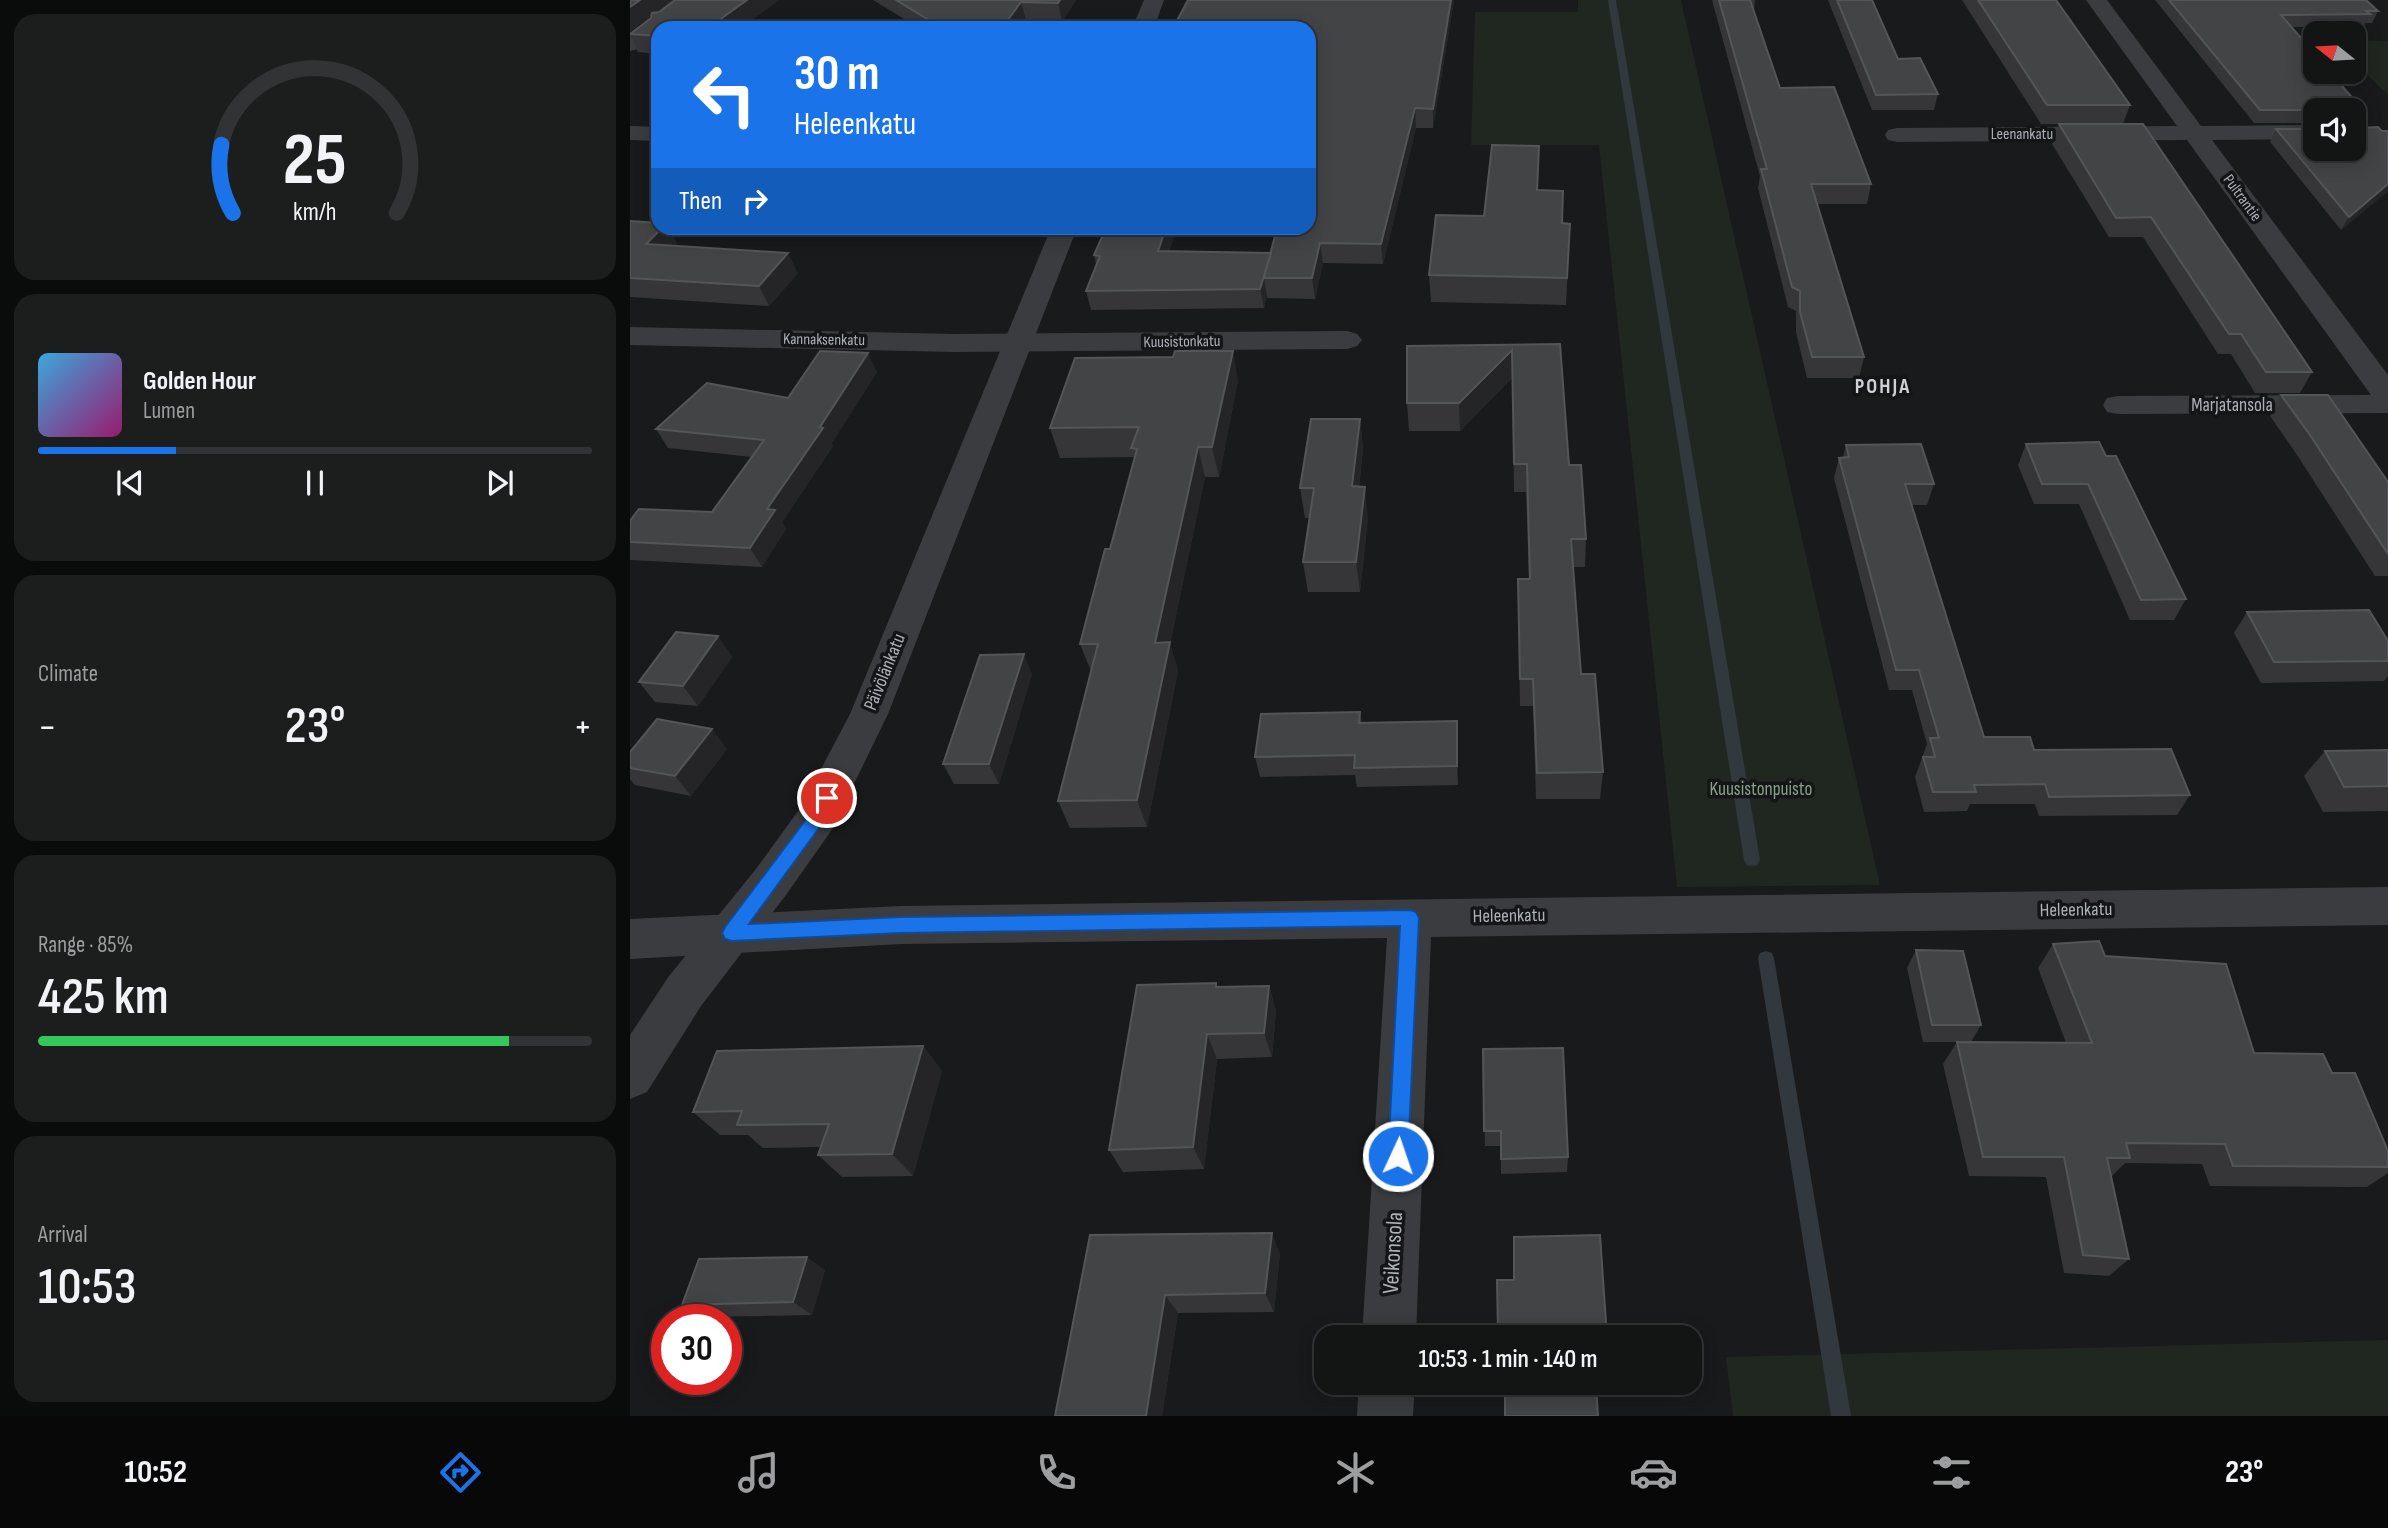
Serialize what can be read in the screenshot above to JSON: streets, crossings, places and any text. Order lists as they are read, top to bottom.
{
  "streets": {
    "street": [
      "Leenankatu",
      "Pultrantie",
      "Kannaksenkatu",
      "Kuusistonkatu",
      "Marjatansola",
      "Päivölänkatu",
      "Heleenkatu",
      "Veikonsola"
    ]
  },
  "crossings": [
    ["Leenankatu", "Pultrantie"],
    ["Kannaksenkatu", "Kuusistonkatu"],
    ["Kannaksenkatu", "Päivölänkatu"],
    ["Kuusistonkatu", "Päivölänkatu"],
    ["Päivölänkatu", "Heleenkatu"],
    ["Heleenkatu", "Veikonsola"]
  ],
  "districts": ["POHJA"],
  "parks": ["Kuusistonpuisto"],
  "north": "left",
  "page": {
    "turn": ["30 m", "Heleenkatu"],
    "then": "Then",
    "song": ["Golden Hour", "Lumen"],
    "tile": [
      "Climate",
      ["Range · 85%", "425 km"],
      ["Arrival", "10:53"]
    ],
    "heat": ["−", "23°", "+"],
    "limit": "30",
    "trip": "10:53 · 1 min · 140 m",
    "tabs": ["10:52", "23°"],
    "gauge": ["25", "km/h"]
  }
}
